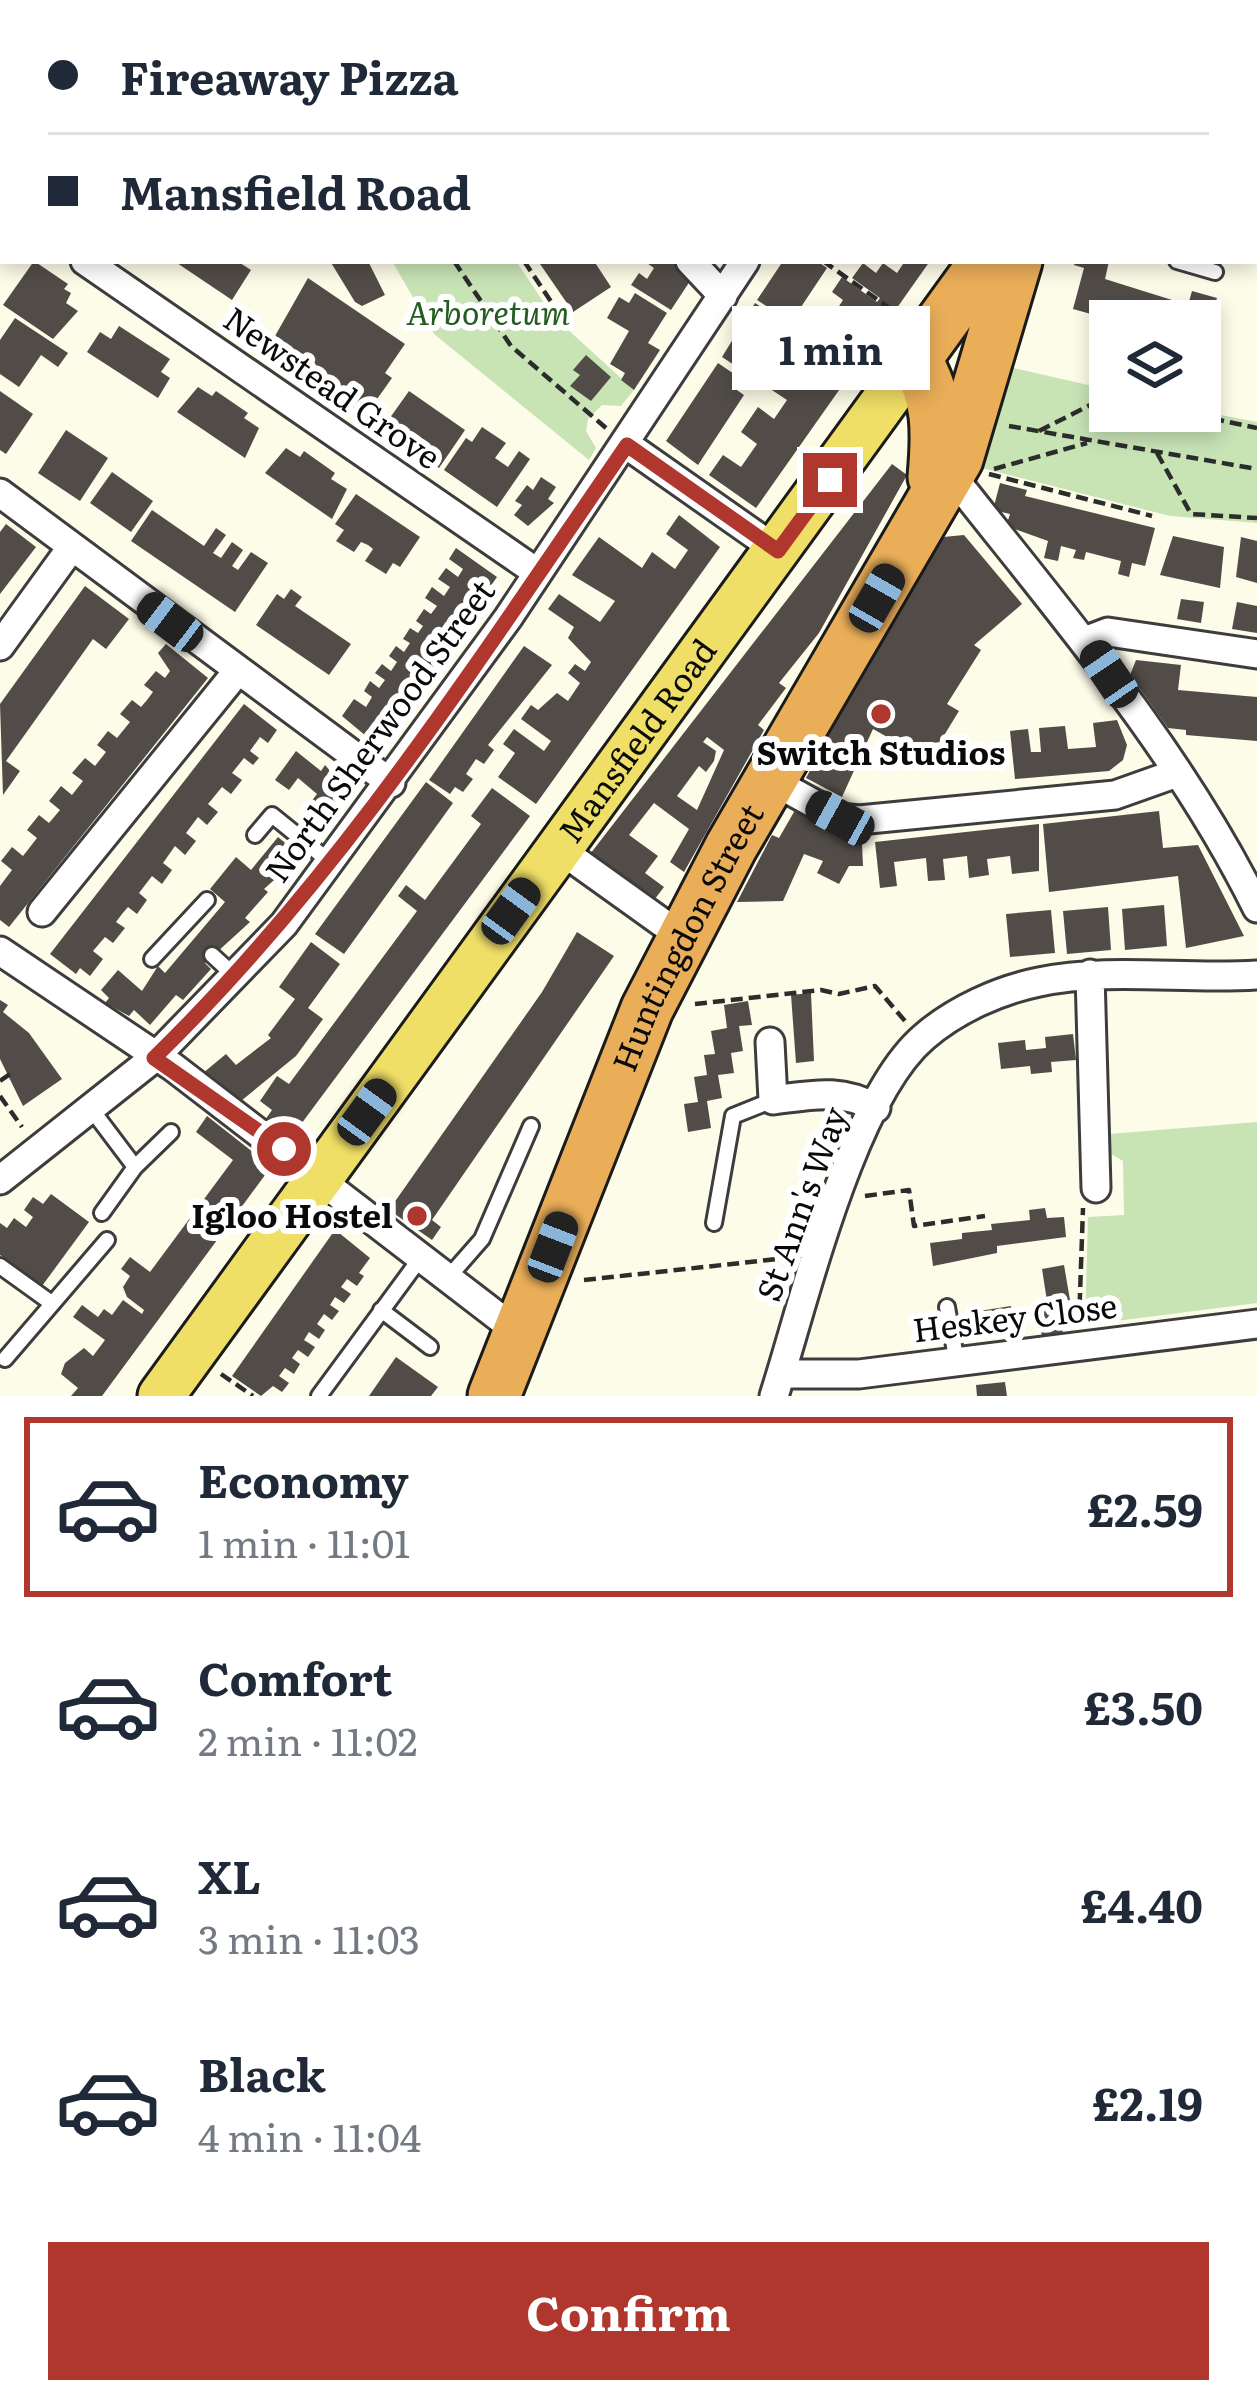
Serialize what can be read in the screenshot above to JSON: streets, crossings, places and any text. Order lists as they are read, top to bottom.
{
  "streets": {
    "highway": ["Mansfield Road", "Huntingdon Street"],
    "street": [
      "Newstead Grove",
      "North Sherwood Street",
      "St Ann's Way",
      "Heskey Close"
    ]
  },
  "crossings": [
    ["Newstead Grove", "North Sherwood Street"],
    ["Mansfield Road", "Huntingdon Street"],
    ["St Ann's Way", "Heskey Close"]
  ],
  "parks": ["Arboretum"],
  "places": ["Switch Studios", "Igloo Hostel"],
  "page": {
    "banner": ["Fireaway Pizza", "Mansfield Road"],
    "bubble": "1 min",
    "list": [
      {
        "name": "Economy",
        "note": "1 min · 11:01",
        "value": "£2.59"
      },
      {
        "name": "Comfort",
        "note": "2 min · 11:02",
        "value": "£3.50"
      },
      {
        "name": "XL",
        "note": "3 min · 11:03",
        "value": "£4.40"
      },
      {
        "name": "Black",
        "note": "4 min · 11:04",
        "value": "£2.19"
      }
    ],
    "buttons": "Confirm"
  }
}
